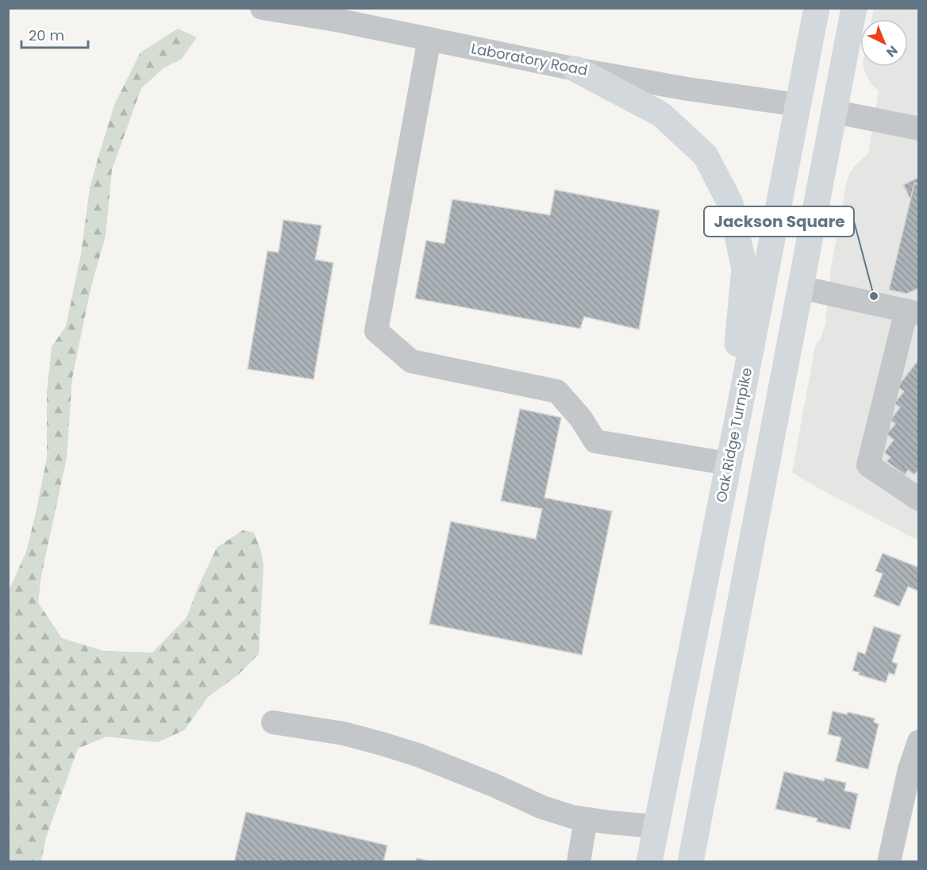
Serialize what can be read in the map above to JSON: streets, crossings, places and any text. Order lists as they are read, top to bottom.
{
  "streets": {
    "highway": ["Oak Ridge Turnpike"],
    "street": ["Laboratory Road"]
  },
  "crossings": [
    ["Laboratory Road", "Oak Ridge Turnpike"]
  ],
  "places": ["Jackson Square"],
  "scale_bar": "20 m",
  "north": "bottom right"
}
